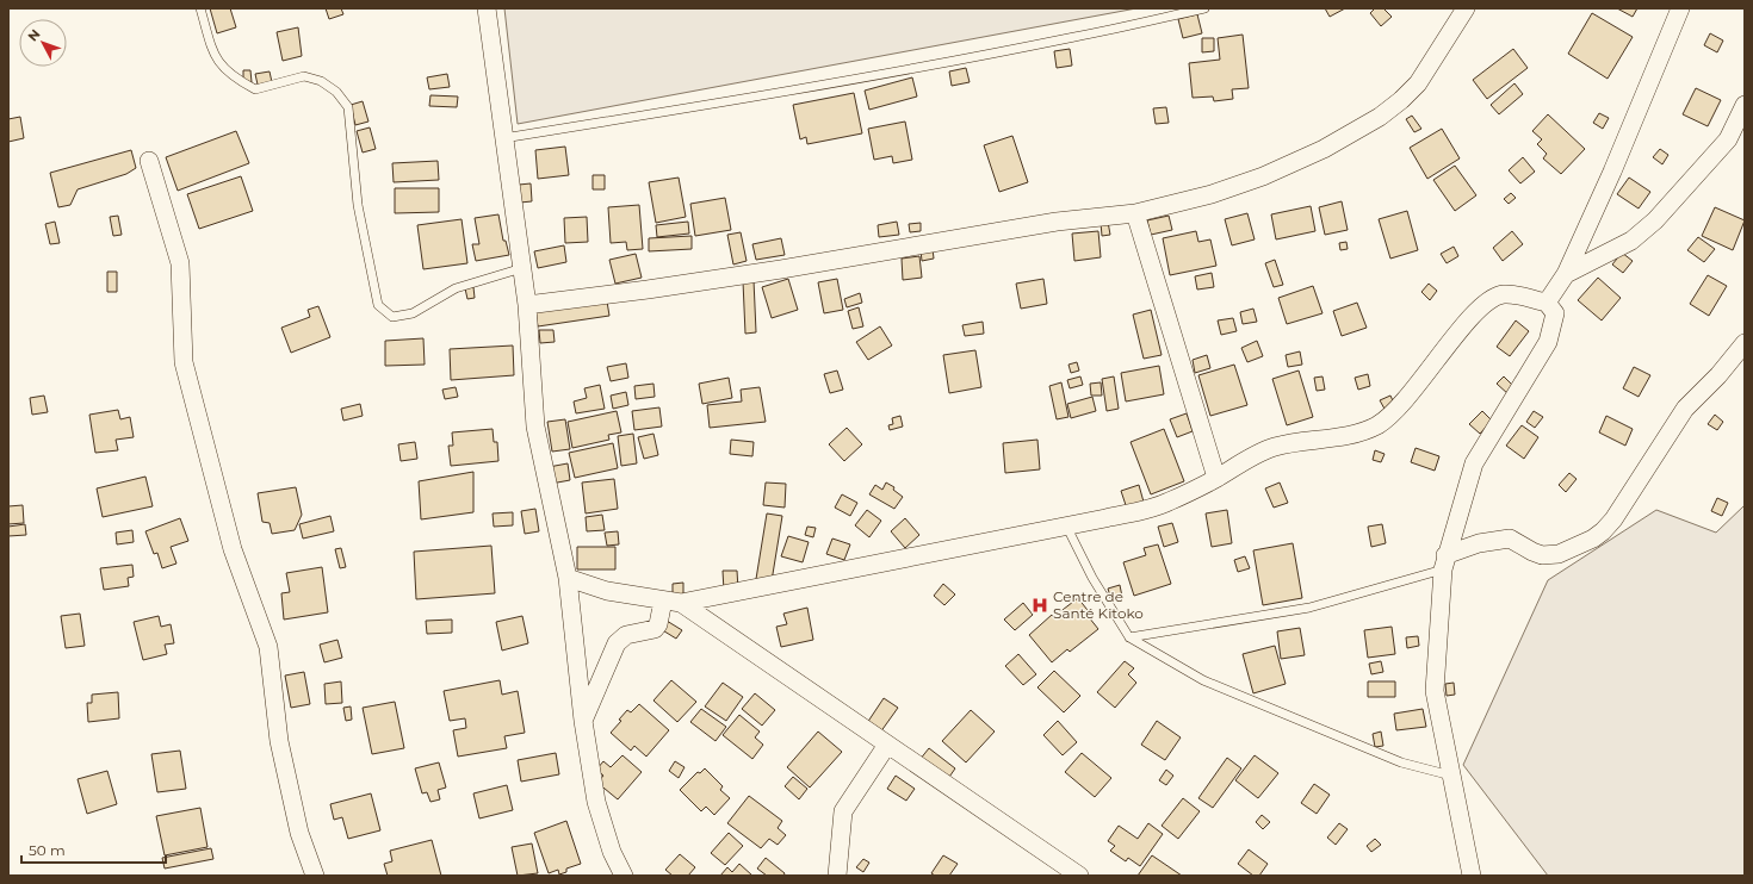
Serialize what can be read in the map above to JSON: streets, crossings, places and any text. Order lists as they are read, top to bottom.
{
  "places": {
    "hospital": ["Centre de Santé Kitoko"]
  },
  "scale_bar": "50 m",
  "north": "top left"
}
